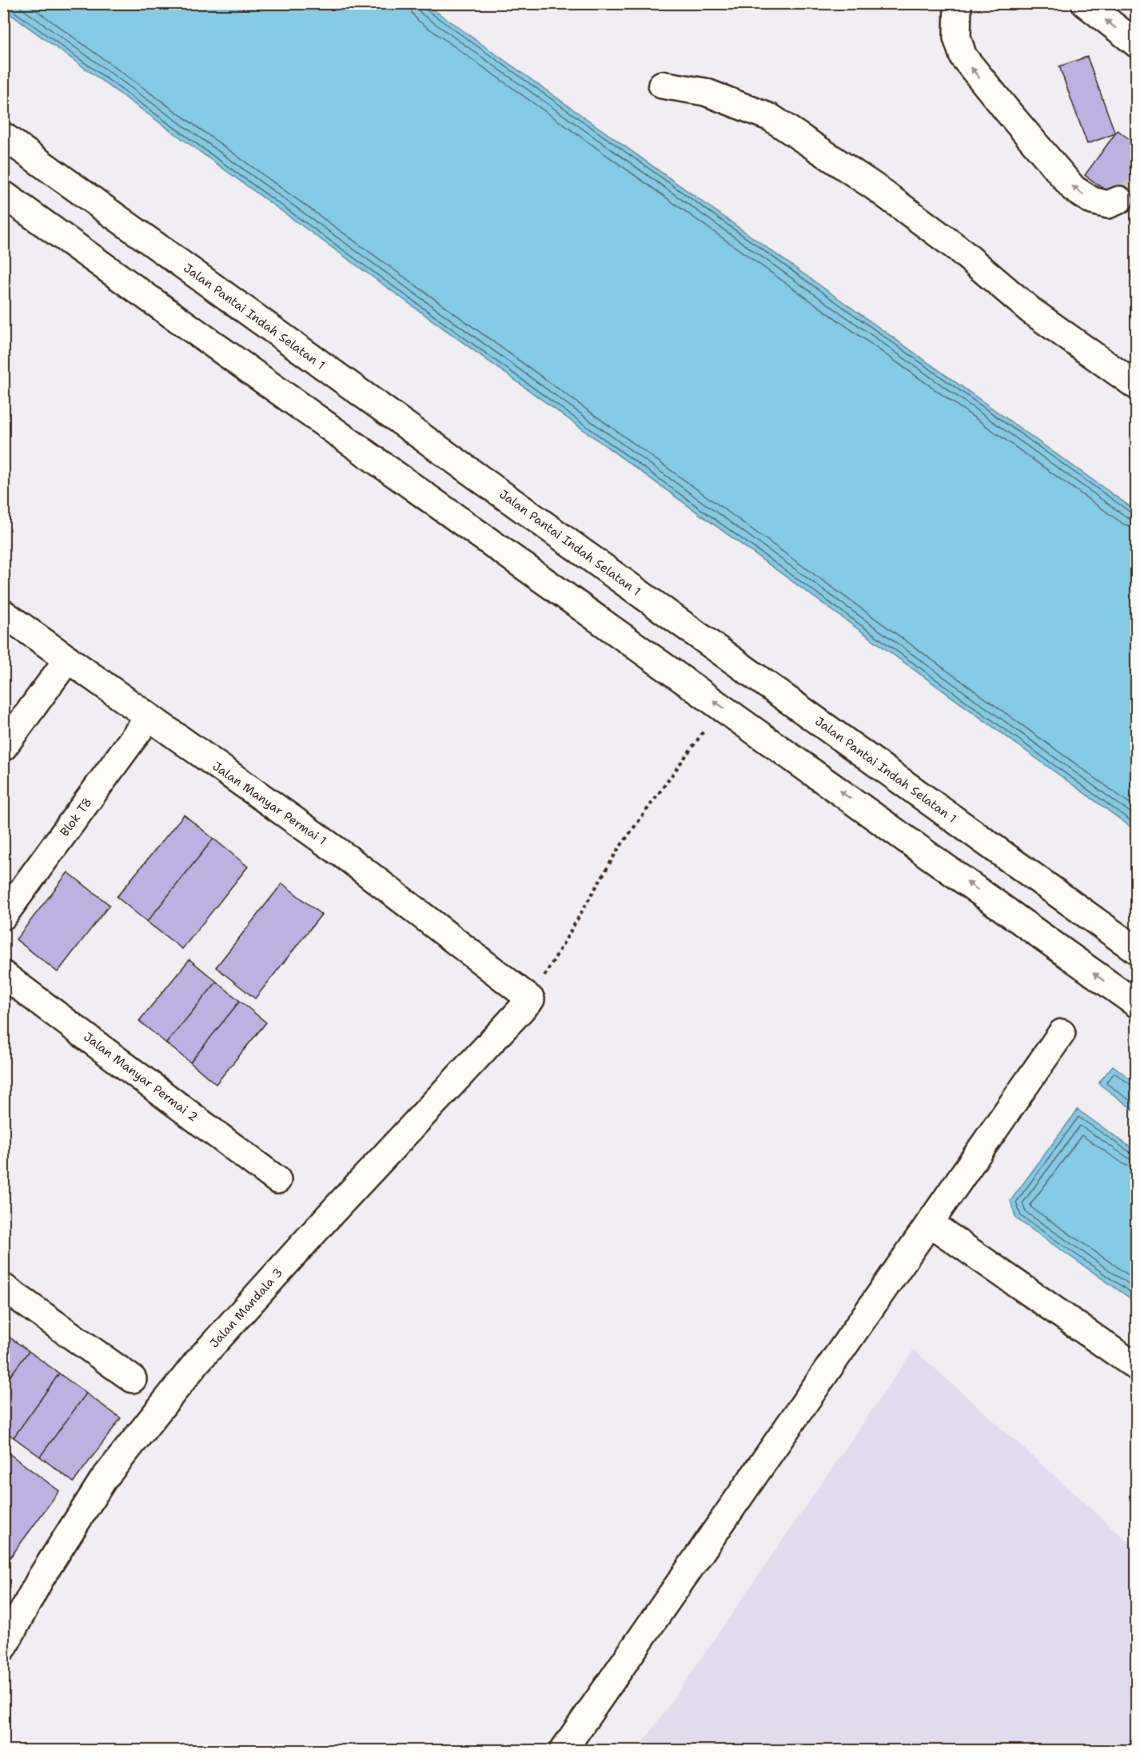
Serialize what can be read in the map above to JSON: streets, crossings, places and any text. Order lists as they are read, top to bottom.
{
  "streets": {
    "main road": [
      "Jalan Pantai Indah Selatan 1",
      "Jalan Manyar Permai 1",
      "Blok T8",
      "Jalan Manyar Permai 2",
      "Jalan Mandala 3"
    ]
  },
  "crossings": [
    ["Jalan Manyar Permai 1", "Blok T8"],
    ["Jalan Manyar Permai 1", "Jalan Mandala 3"]
  ]
}
